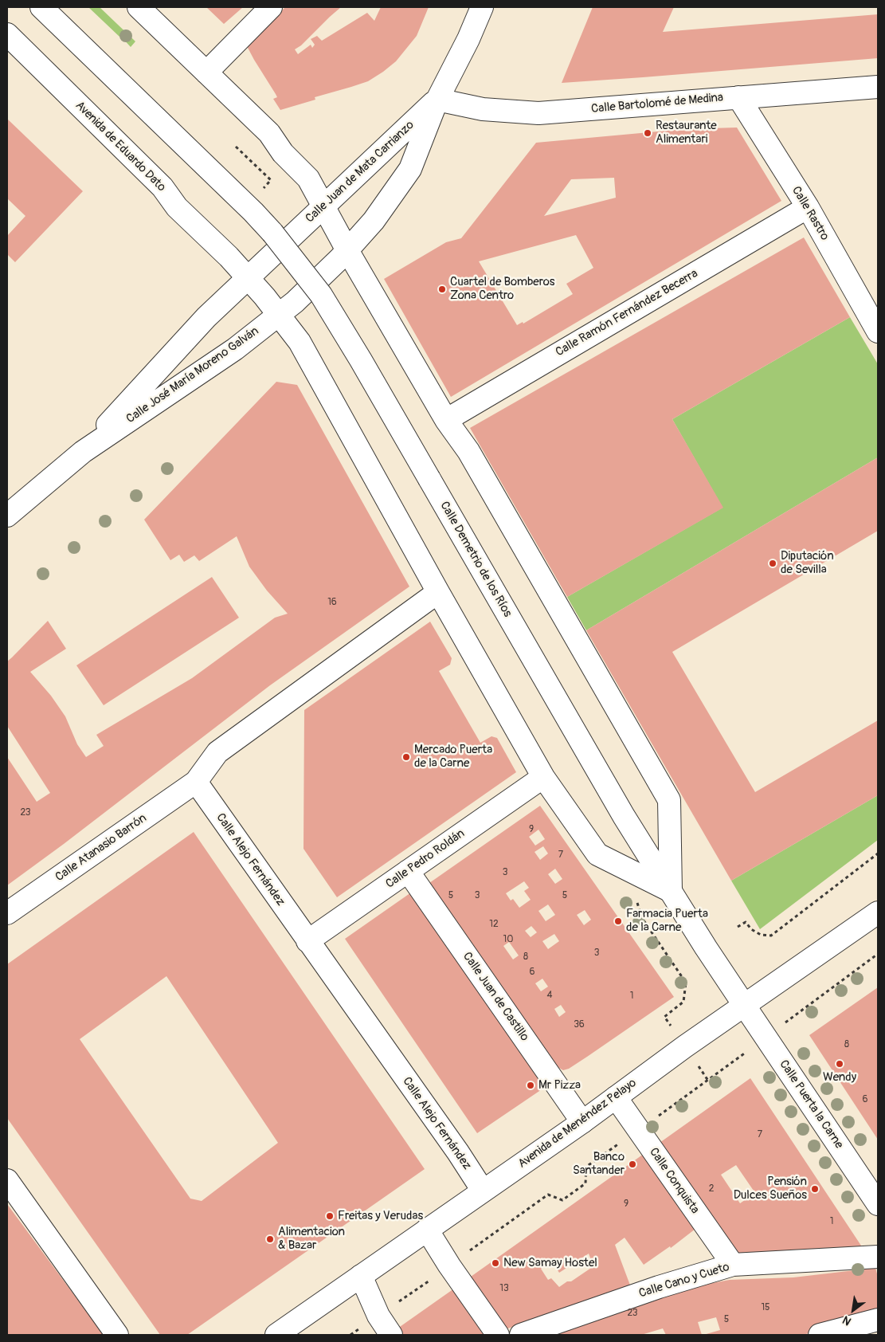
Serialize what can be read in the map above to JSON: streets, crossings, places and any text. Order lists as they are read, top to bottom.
{
  "streets": {
    "street": [
      "Calle Bartolomé de Medina",
      "Avenida de Eduardo Dato",
      "Calle Juan de Mata Carrianzo",
      "Calle Rastro",
      "Calle Ramón Fernández Becerra",
      "Calle José María Moreno Galván",
      "Calle Demetrio de los Ríos",
      "Calle Atanasio Barrón",
      "Calle Pedro Roldán",
      "Calle Alejo Fernández",
      "Calle Juan de Castillo",
      "Calle Puerta la Carne",
      "Avenida de Menéndez Pelayo",
      "Calle Conquista",
      "Calle Cano y Cueto"
    ]
  },
  "crossings": [
    ["Calle Bartolomé de Medina", "Calle Juan de Mata Carrianzo"],
    ["Calle Bartolomé de Medina", "Calle Rastro"],
    ["Avenida de Eduardo Dato", "Calle José María Moreno Galván"],
    ["Calle Juan de Mata Carrianzo", "Calle José María Moreno Galván"],
    ["Calle Juan de Mata Carrianzo", "Calle Demetrio de los Ríos"],
    ["Calle Rastro", "Calle Ramón Fernández Becerra"],
    ["Calle José María Moreno Galván", "Calle Demetrio de los Ríos"],
    ["Calle Demetrio de los Ríos", "Calle Puerta la Carne"],
    ["Calle Demetrio de los Ríos", "Avenida de Menéndez Pelayo"],
    ["Calle Atanasio Barrón", "Calle Alejo Fernández"],
    ["Calle Pedro Roldán", "Calle Alejo Fernández"],
    ["Calle Pedro Roldán", "Calle Juan de Castillo"],
    ["Calle Alejo Fernández", "Avenida de Menéndez Pelayo"],
    ["Calle Juan de Castillo", "Avenida de Menéndez Pelayo"],
    ["Calle Puerta la Carne", "Avenida de Menéndez Pelayo"],
    ["Avenida de Menéndez Pelayo", "Calle Conquista"],
    ["Calle Conquista", "Calle Cano y Cueto"]
  ],
  "places": [
    "Restaurante Alimentari",
    "Cuartel de Bomberos Zona Centro",
    "Diputación de Sevilla",
    "Mercado Puerta de la Carne",
    "Farmacia Puerta de la Carne",
    "Wendy",
    "Mr Pizza",
    "Banco Santander",
    "Pensión Dulces Sueños",
    "Freitas y Verudas",
    "Alimentacion & Bazar",
    "New Samay Hostel"
  ],
  "house_numbers": [
    "16",
    "23",
    "9",
    "7",
    "3",
    "5",
    "3",
    "5",
    "12",
    "10",
    "3",
    "8",
    "6",
    "4",
    "1",
    "36",
    "8",
    "6",
    "7",
    "2",
    "9",
    "1",
    "13",
    "15",
    "23",
    "5"
  ],
  "north": "bottom left"
}
